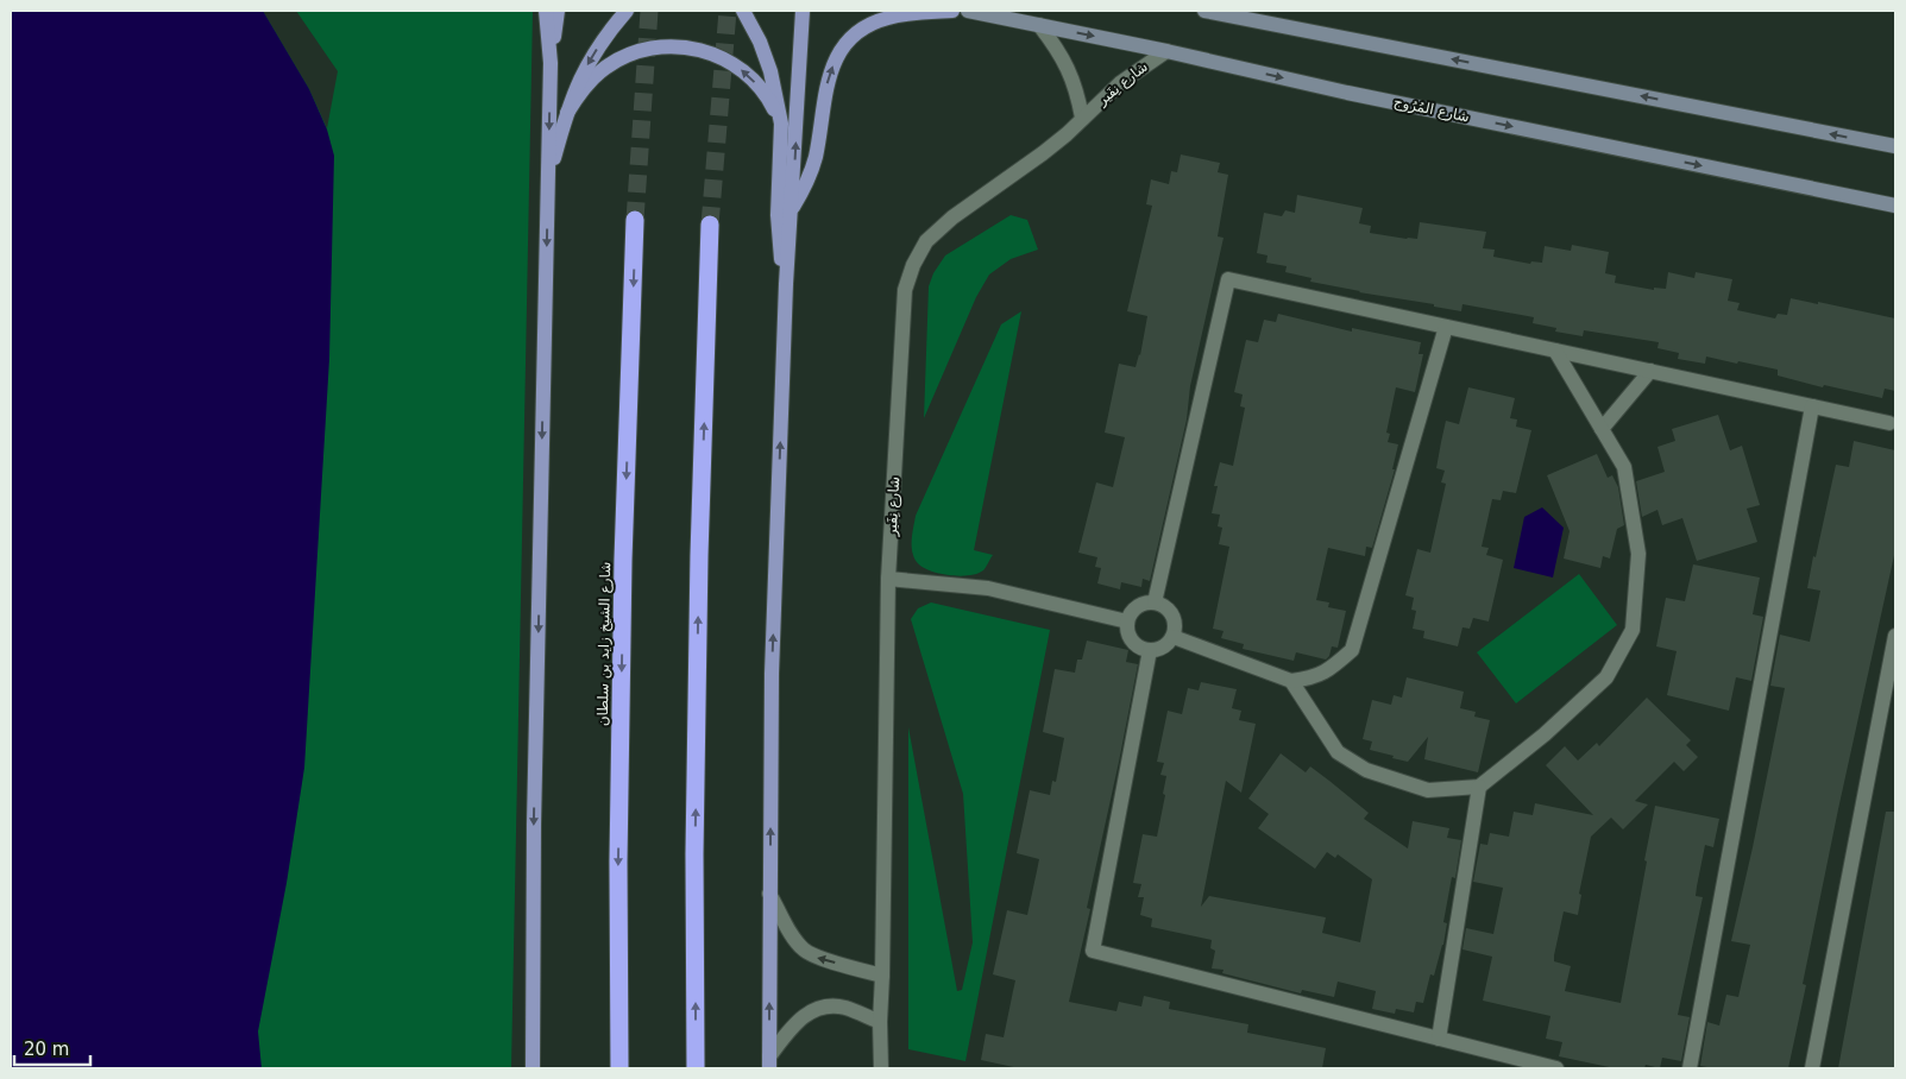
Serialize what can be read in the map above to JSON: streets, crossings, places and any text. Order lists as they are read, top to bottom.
{
  "streets": {
    "highway": ["شارع الشيخ زايد بن سلطان"],
    "street": ["شارع نِفَير", "شارع المُرُوج"]
  },
  "crossings": [
    ["شارع نِفَير", "شارع المُرُوج"]
  ],
  "scale_bar": "20 m"
}
